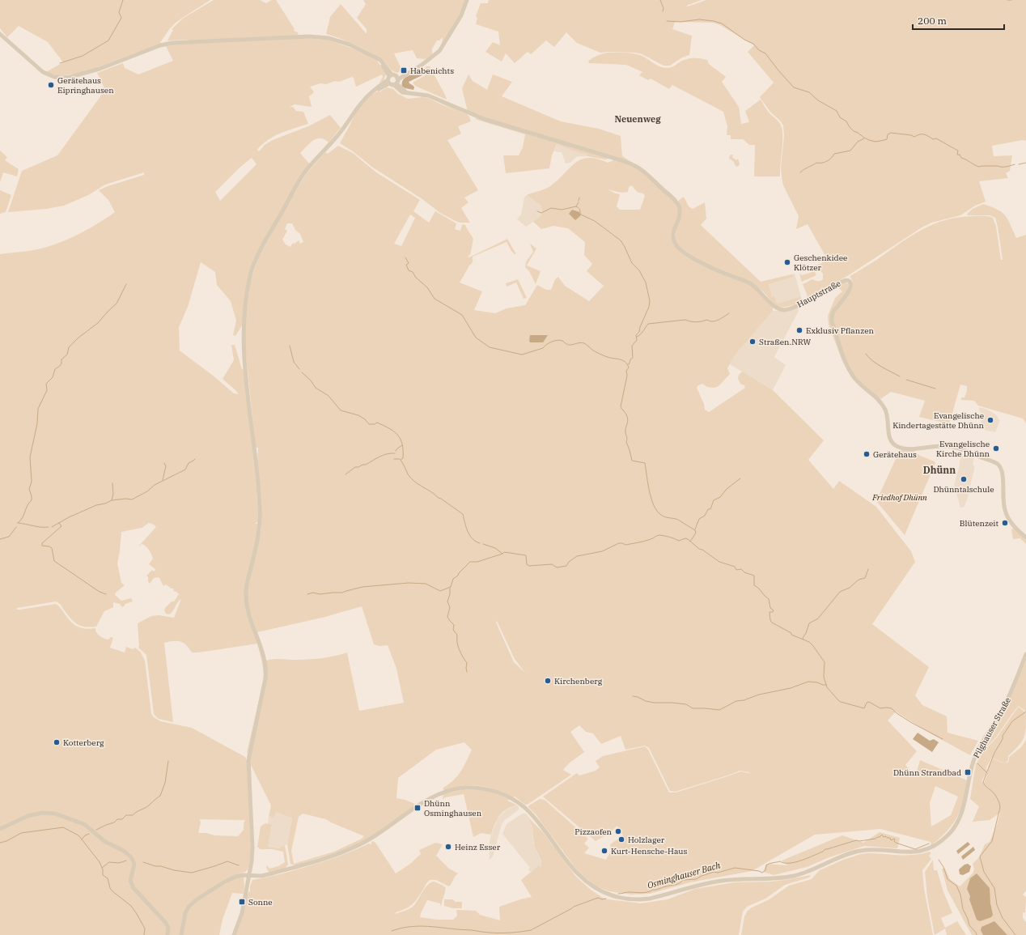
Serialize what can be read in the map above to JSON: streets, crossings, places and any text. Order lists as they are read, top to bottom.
{
  "streets": {
    "main road": ["Hauptstraße", "Pilghauser Straße"]
  },
  "districts": ["Neuenweg", "Dhünn"],
  "water": ["Osminghauser Bach"],
  "parks": ["Friedhof Dhünn"],
  "places": {
    "transit": [
      "Habenichts",
      "Dhünn Strandbad",
      "Dhünn Osminghausen",
      "Sonne"
    ],
    "other": [
      "Gerätehaus Eipringhausen",
      "Geschenkidee Klötzer",
      "Exklusiv Pflanzen",
      "Straßen.NRW",
      "Evangelische Kindertagestätte Dhünn",
      "Evangelische Kirche Dhünn",
      "Gerätehaus",
      "Dhünntalschule",
      "Blütenzeit",
      "Kirchenberg",
      "Kotterberg",
      "Pizzaofen",
      "Holzlager",
      "Heinz Esser",
      "Kurt-Hensche-Haus"
    ]
  },
  "scale_bar": "200 m"
}
